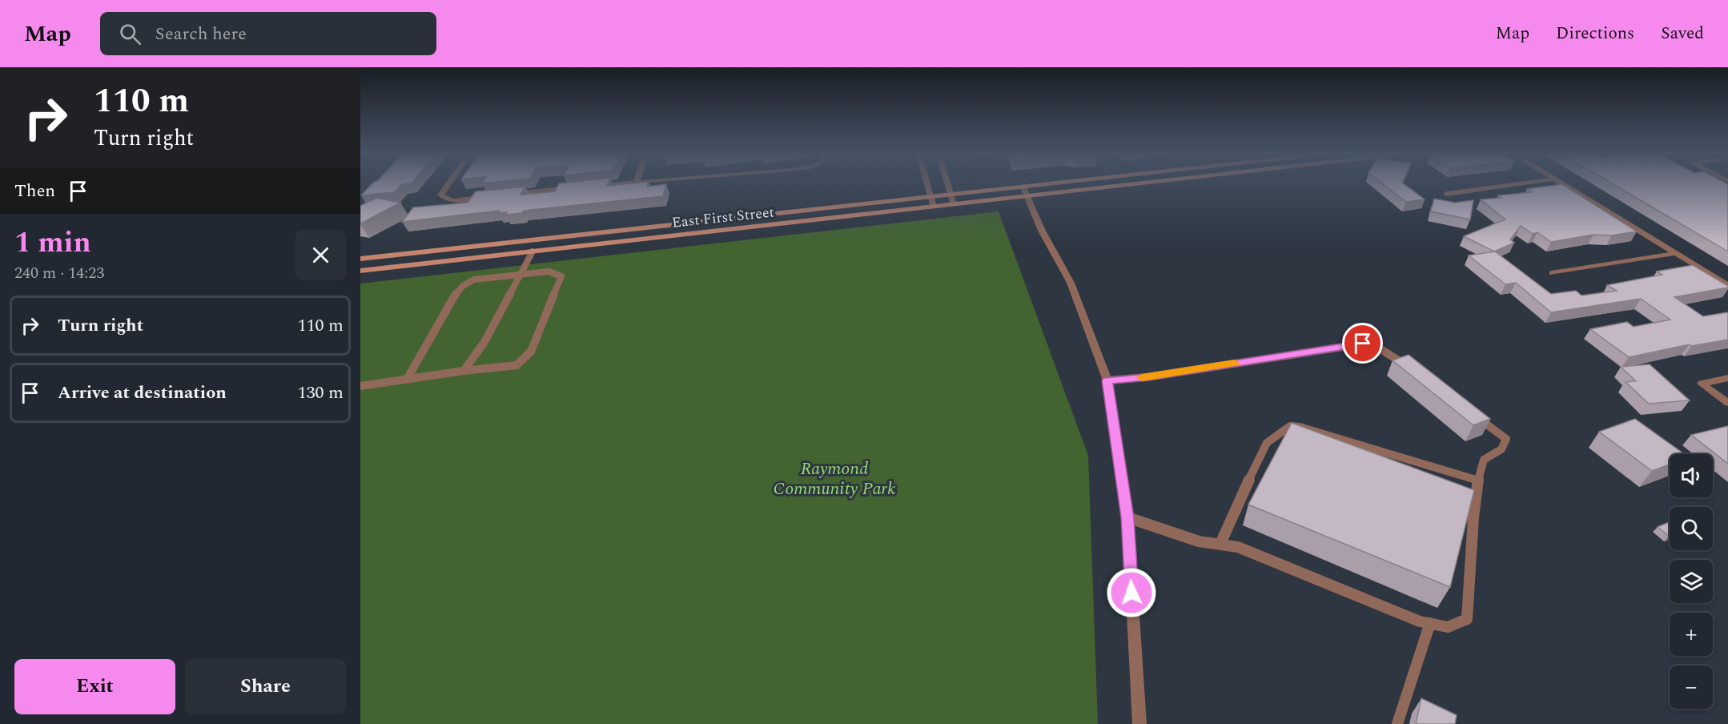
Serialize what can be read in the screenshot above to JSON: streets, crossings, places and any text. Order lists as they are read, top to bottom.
{
  "streets": {
    "main road": ["East First Street"]
  },
  "parks": ["Raymond Community Park"],
  "page": {
    "header": "Map",
    "search": "Search here",
    "nav": ["Map", "Directions", "Saved"],
    "turn": ["110 m", "Turn right"],
    "then": "Then",
    "heading": ["1 min", "240 m · 14:23"],
    "list": [
      {
        "name": "Turn right",
        "value": "110 m"
      },
      {
        "name": "Arrive at destination",
        "value": "130 m"
      }
    ],
    "map_buttons": ["+", "−"],
    "buttons": ["Exit", "Share"]
  }
}
